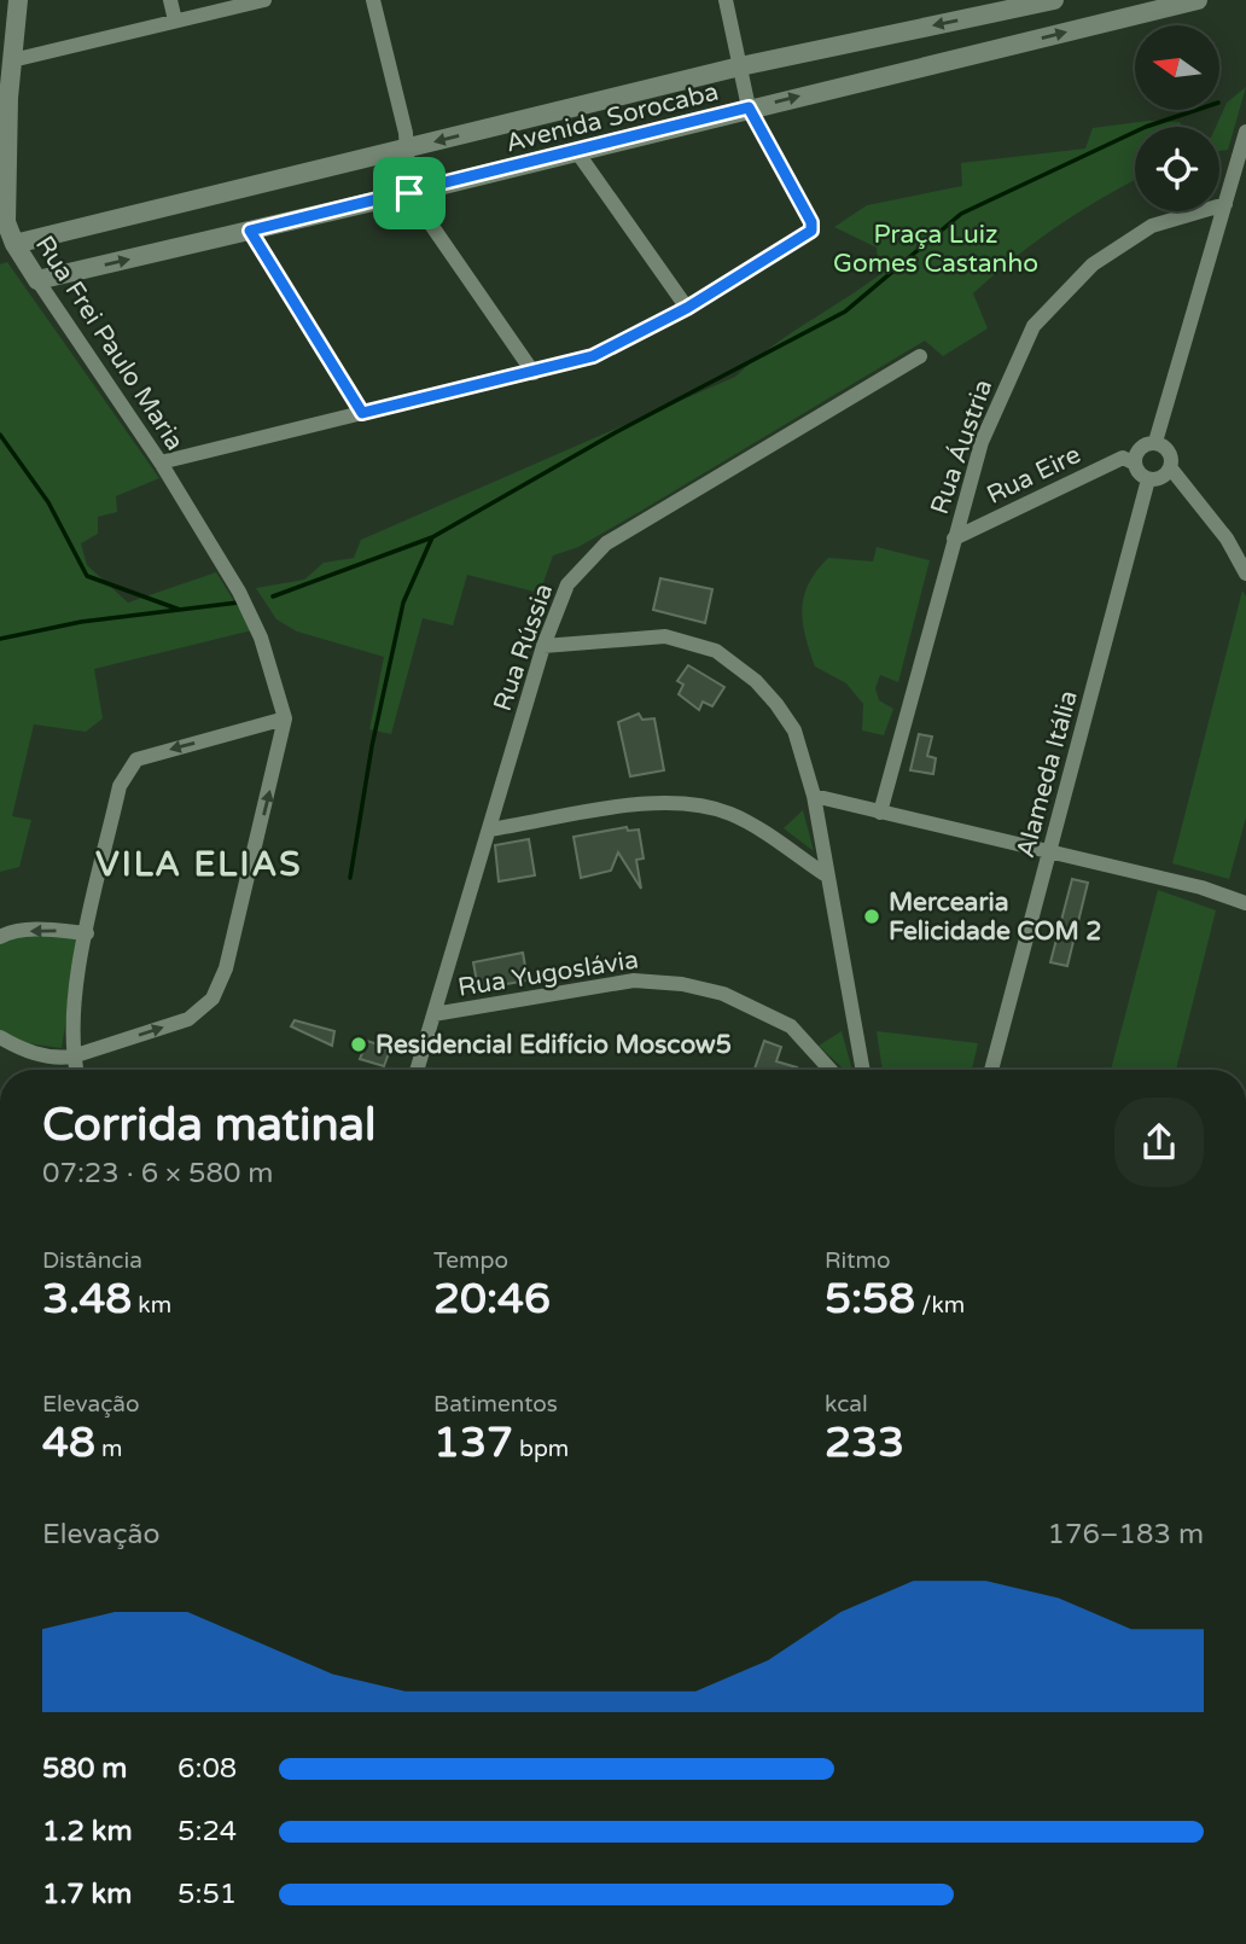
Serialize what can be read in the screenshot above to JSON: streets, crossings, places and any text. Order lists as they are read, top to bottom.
{
  "streets": {
    "street": [
      "Avenida Sorocaba",
      "Rua Frei Paulo Maria",
      "Rua Áustria",
      "Rua Eire",
      "Rua Rússia",
      "Alameda Itália",
      "Rua Yugoslávia"
    ]
  },
  "crossings": [
    ["Avenida Sorocaba", "Rua Frei Paulo Maria"],
    ["Rua Áustria", "Rua Eire"],
    ["Rua Eire", "Alameda Itália"],
    ["Rua Rússia", "Rua Yugoslávia"]
  ],
  "districts": ["VILA ELIAS"],
  "parks": ["Praça Luiz Gomes Castanho"],
  "places": ["Mercearia Felicidade COM 2", "Residencial Edifício Moscow5"],
  "north": "left",
  "page": {
    "heading": ["Corrida matinal", "07:23 · 6 × 580 m"],
    "stats": [
      ["Distância", "3.48 km"],
      ["Tempo", "20:46"],
      ["Ritmo", "5:58 /km"],
      ["Elevação", "48 m"],
      ["Batimentos", "137 bpm"],
      ["kcal", "233"]
    ],
    "chart": ["Elevação", "176–183 m"],
    "list": [
      {
        "name": "580 m",
        "note": "6:08"
      },
      {
        "name": "1.2 km",
        "note": "5:24"
      },
      {
        "name": "1.7 km",
        "note": "5:51"
      }
    ]
  }
}
